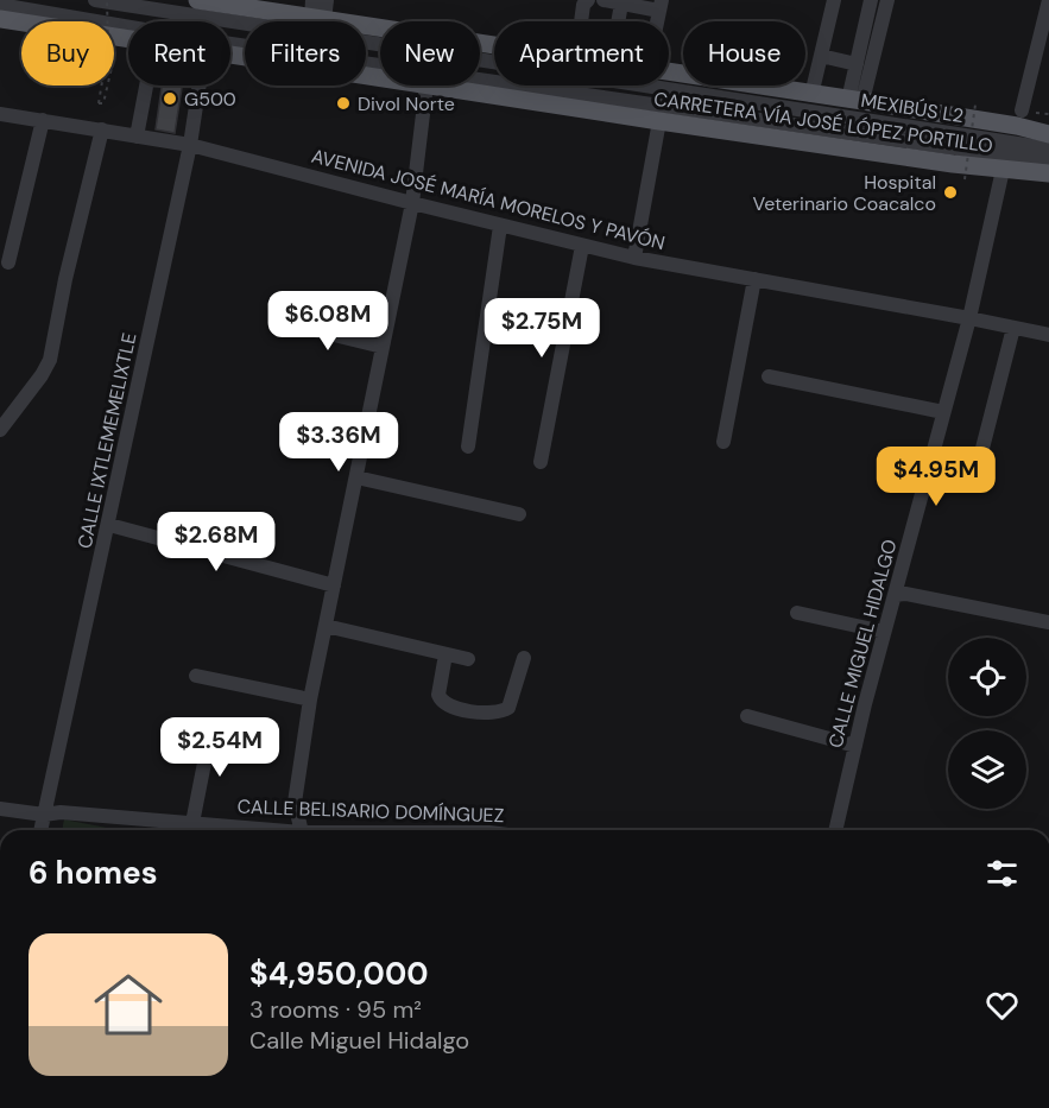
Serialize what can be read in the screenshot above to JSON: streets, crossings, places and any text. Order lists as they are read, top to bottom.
{
  "streets": {
    "main road": ["CARRETERA VÍA JOSÉ LÓPEZ PORTILLO"],
    "street": [
      "MEXIBÚS L2",
      "AVENIDA JOSÉ MARÍA MORELOS Y PAVÓN",
      "CALLE IXTLEMEMELIXTLE",
      "CALLE MIGUEL HIDALGO",
      "CALLE BELISARIO DOMÍNGUEZ"
    ]
  },
  "crossings": [
    ["CARRETERA VÍA JOSÉ LÓPEZ PORTILLO", "CALLE MIGUEL HIDALGO"],
    ["AVENIDA JOSÉ MARÍA MORELOS Y PAVÓN", "CALLE IXTLEMEMELIXTLE"],
    ["AVENIDA JOSÉ MARÍA MORELOS Y PAVÓN", "CALLE MIGUEL HIDALGO"],
    ["CALLE IXTLEMEMELIXTLE", "CALLE BELISARIO DOMÍNGUEZ"]
  ],
  "places": ["G500", "Divol Norte", "Hospital Veterinario Coacalco"],
  "page": {
    "chip": [
      "Buy",
      "Rent",
      "Filters",
      "New",
      "Apartment",
      "House"
    ],
    "price": [
      "$6.08M",
      "$2.75M",
      "$3.36M",
      "$4.95M",
      "$2.68M",
      "$2.54M"
    ],
    "heading": "6 homes",
    "list": [
      {
        "name": "$4,950,000",
        "note": "3 rooms · 95 m² · Calle Miguel Hidalgo"
      }
    ]
  }
}
